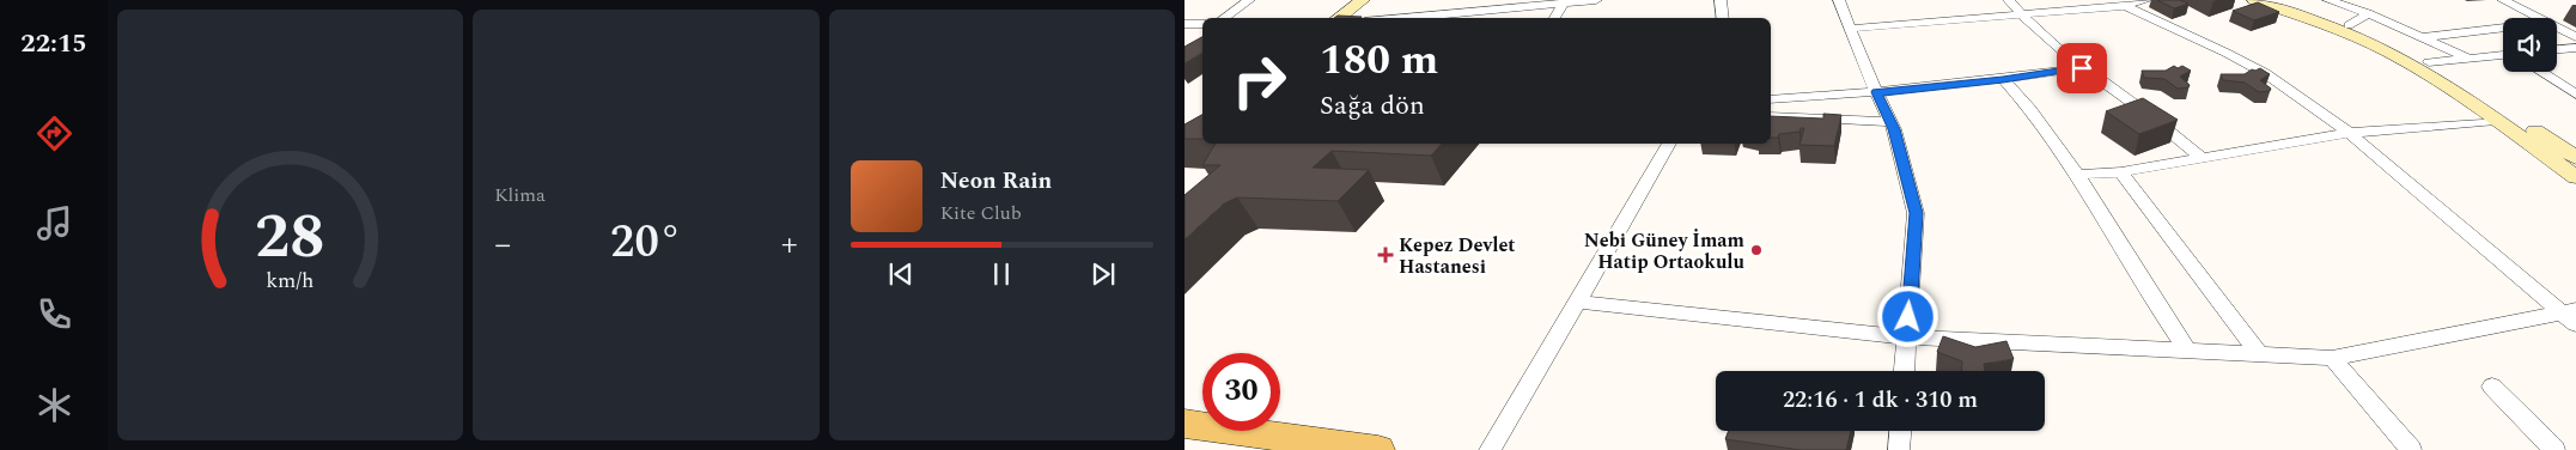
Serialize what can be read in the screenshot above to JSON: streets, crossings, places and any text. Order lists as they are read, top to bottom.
{
  "places": {
    "other": ["Nebi Güney İmam Hatip Ortaokulu"],
    "health": ["Kepez Devlet Hastanesi"]
  },
  "page": {
    "tabs": "22:15",
    "tile": "Klima",
    "turn": ["180 m", "Sağa dön"],
    "song": ["Neon Rain", "Kite Club"],
    "heat": ["−", "20°", "+"],
    "limit": "30",
    "trip": "22:16 · 1 dk · 310 m",
    "gauge": ["28", "km/h"]
  }
}
